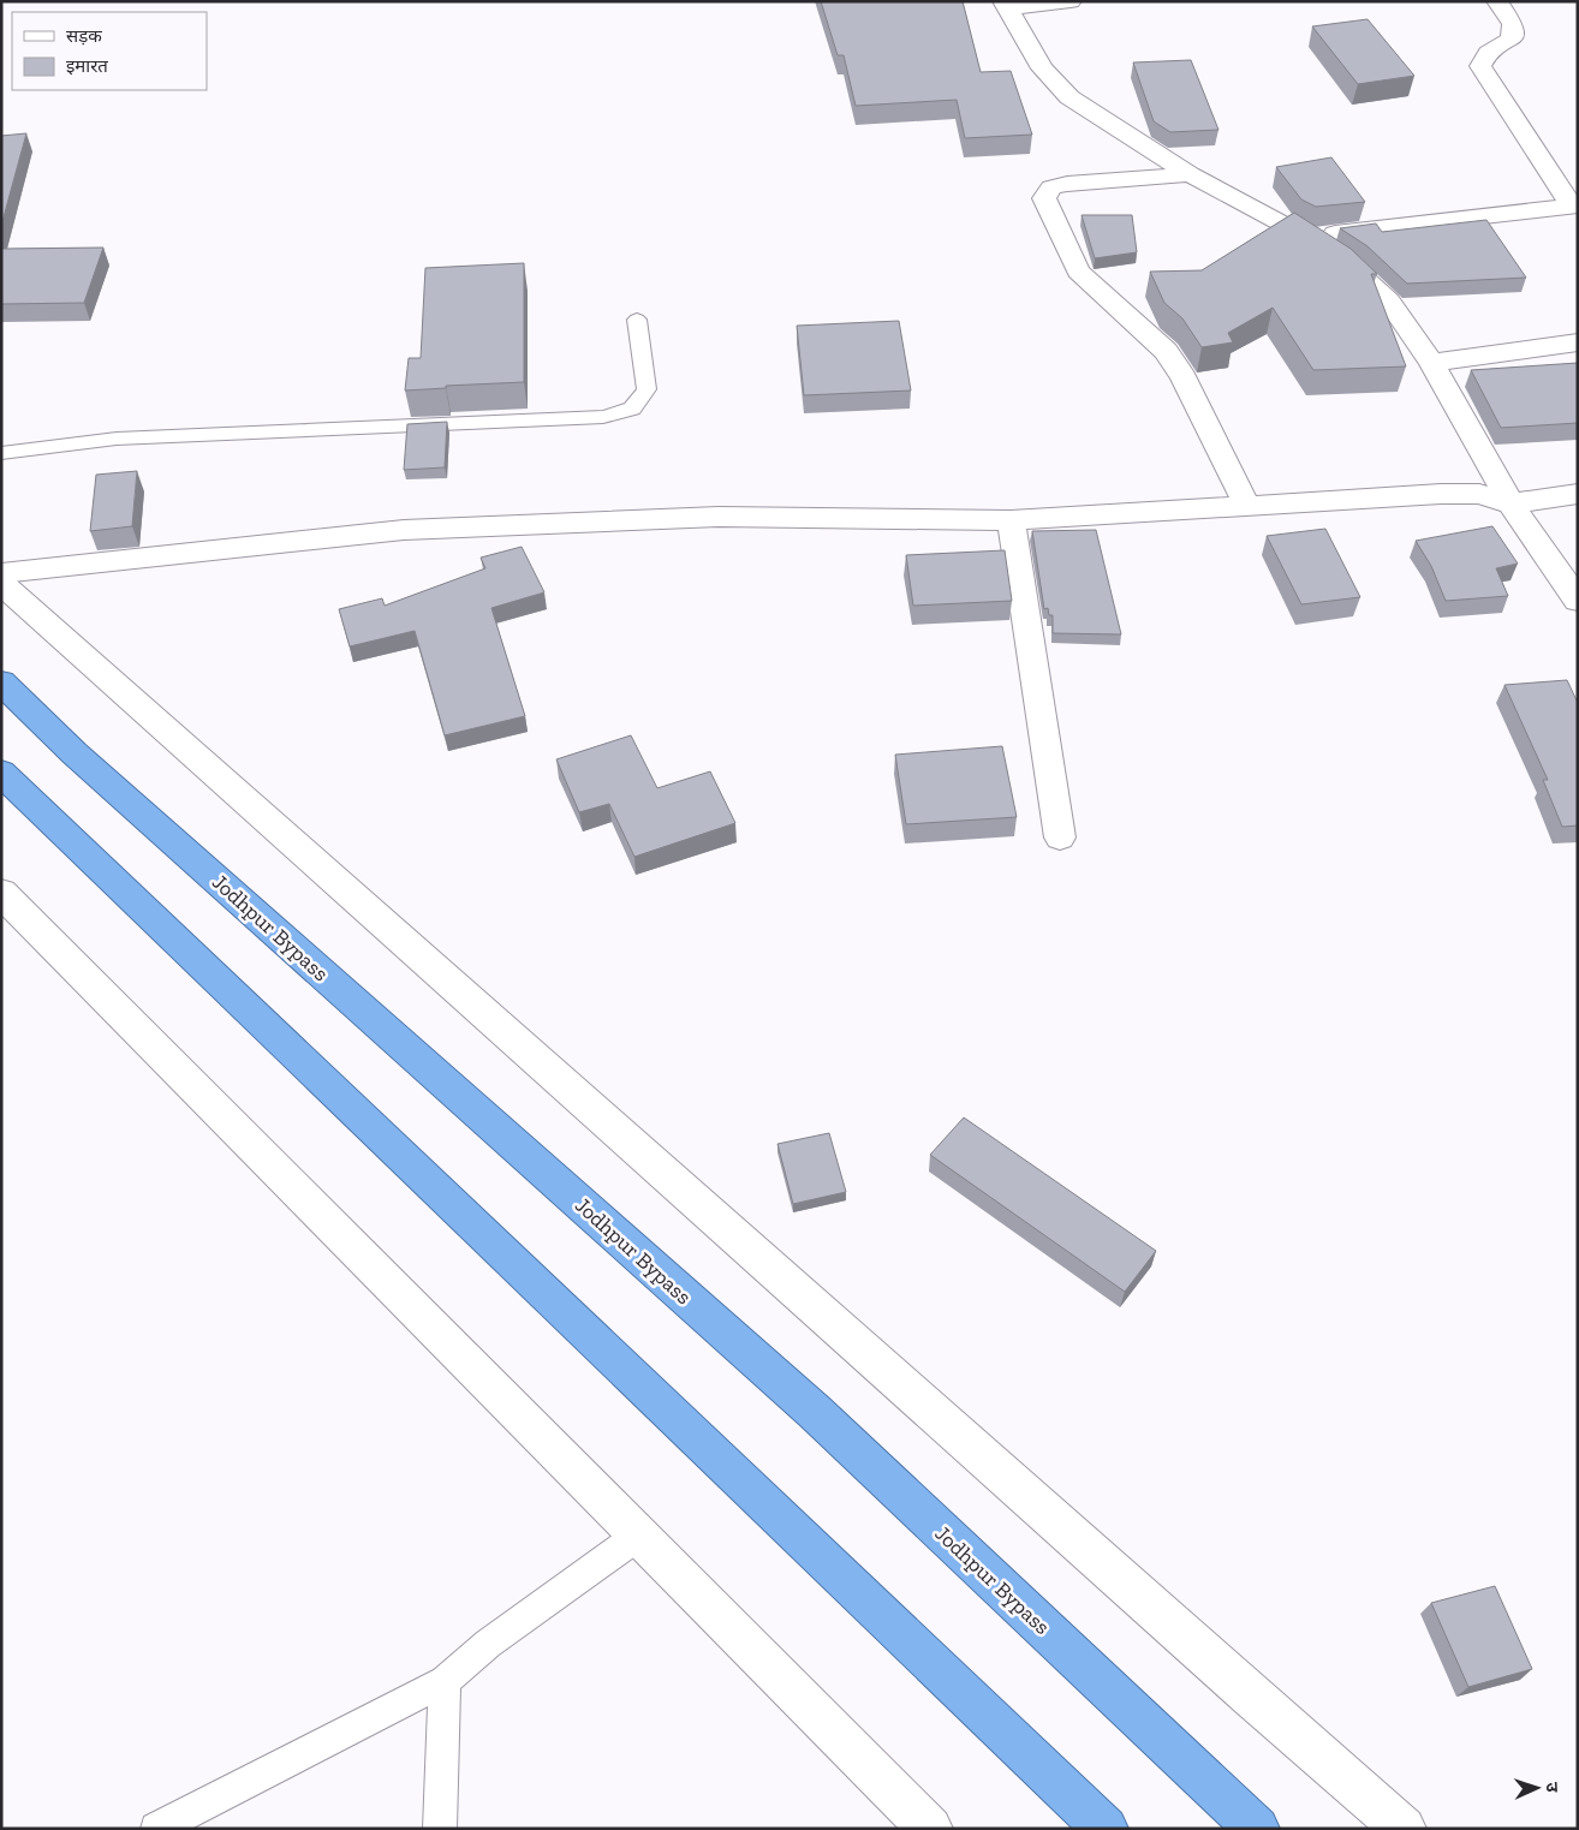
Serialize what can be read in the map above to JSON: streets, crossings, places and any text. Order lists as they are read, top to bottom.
{
  "streets": {
    "highway": ["Jodhpur Bypass"]
  },
  "legend": ["सड़क", "इमारत"],
  "north": "right"
}
